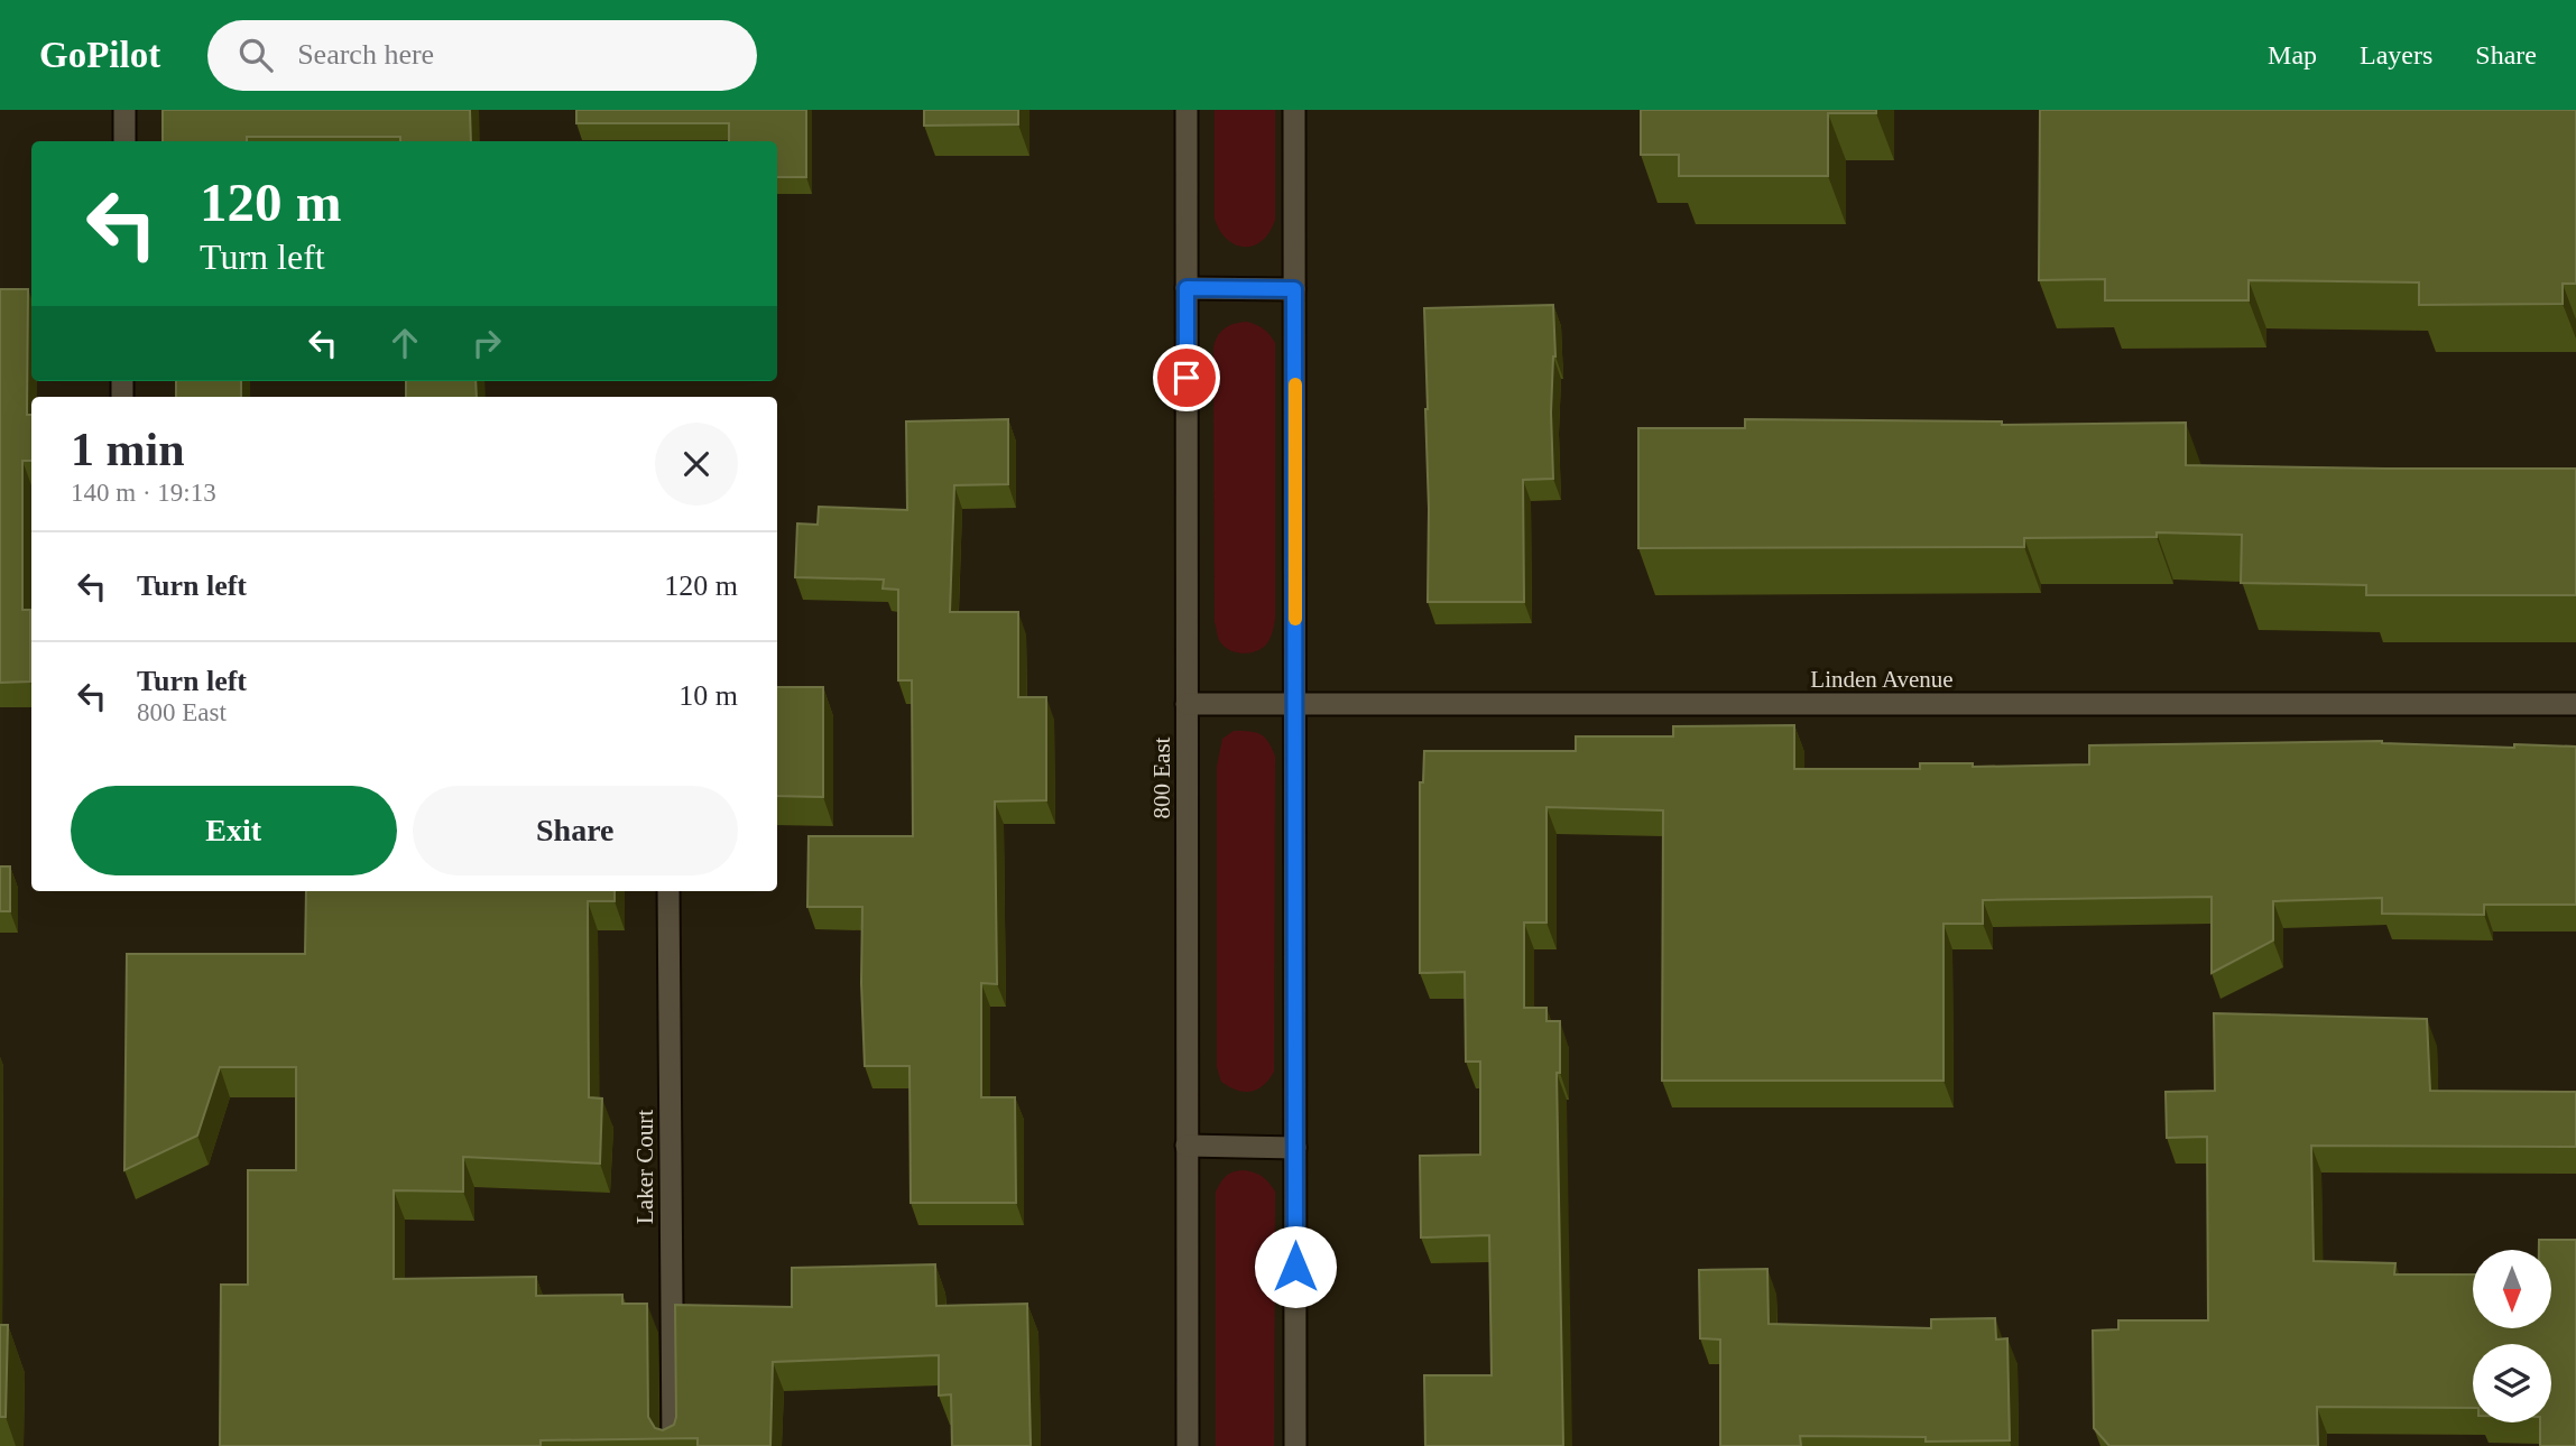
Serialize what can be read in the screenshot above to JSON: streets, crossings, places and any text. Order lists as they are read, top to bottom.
{
  "streets": {
    "street": ["Linden Avenue", "800 East", "Laker Court"]
  },
  "crossings": [
    ["Linden Avenue", "800 East"]
  ],
  "north": "bottom",
  "page": {
    "header": "GoPilot",
    "search": "Search here",
    "nav": ["Map", "Layers", "Share"],
    "turn": ["120 m", "Turn left"],
    "heading": ["1 min", "140 m · 19:13"],
    "list": [
      {
        "name": "Turn left",
        "value": "120 m"
      },
      {
        "name": "Turn left",
        "note": "800 East",
        "value": "10 m"
      }
    ],
    "buttons": ["Exit", "Share"]
  }
}
